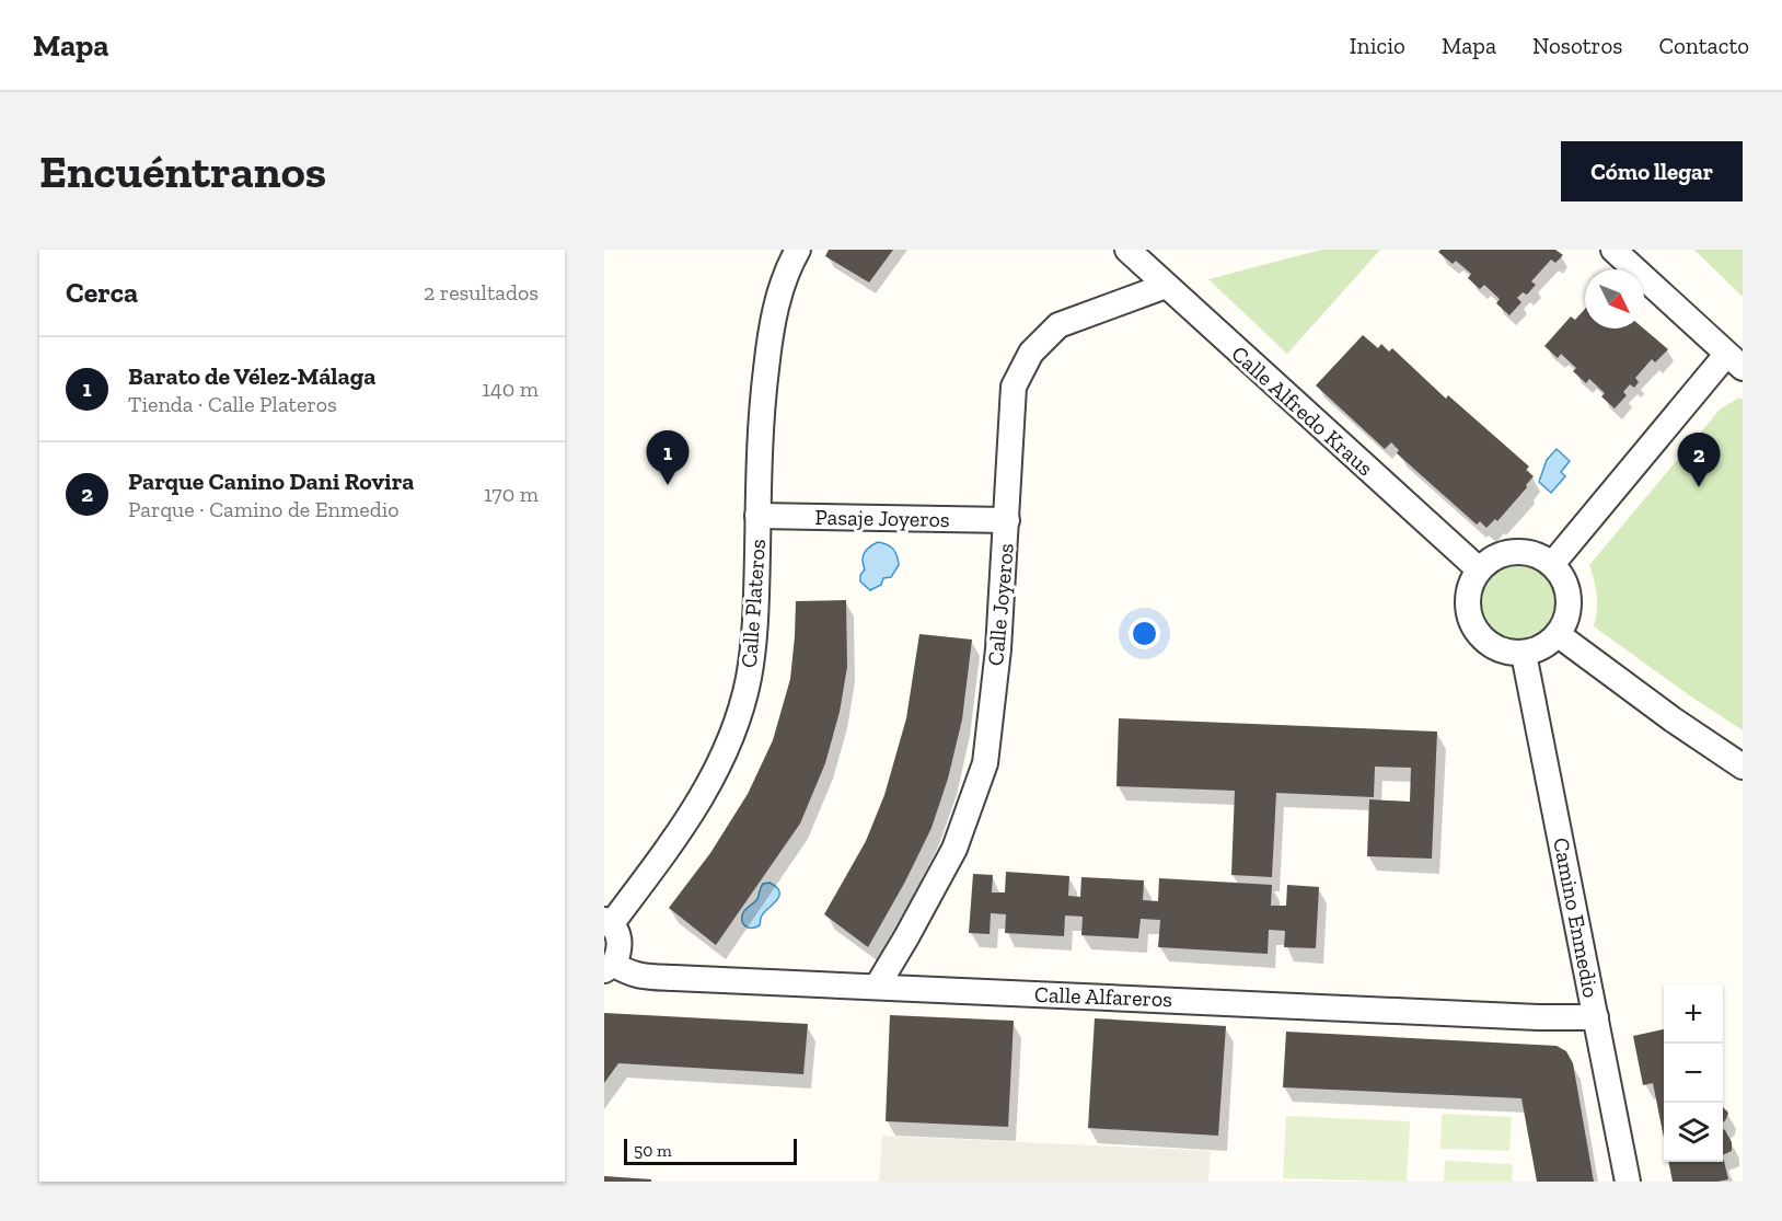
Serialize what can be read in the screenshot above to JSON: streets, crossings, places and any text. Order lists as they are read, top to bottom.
{
  "streets": {
    "street": [
      "Calle Alfredo Kraus",
      "Pasaje Joyeros",
      "Calle Plateros",
      "Calle Joyeros",
      "Camino Enmedio",
      "Calle Alfareros"
    ]
  },
  "crossings": [
    ["Calle Alfredo Kraus", "Calle Joyeros"],
    ["Calle Alfredo Kraus", "Camino Enmedio"],
    ["Pasaje Joyeros", "Calle Plateros"],
    ["Pasaje Joyeros", "Calle Joyeros"],
    ["Calle Joyeros", "Calle Alfareros"],
    ["Camino Enmedio", "Calle Alfareros"]
  ],
  "scale_bar": "50 m",
  "north": "bottom right",
  "page": {
    "header": "Mapa",
    "nav": [
      "Inicio",
      "Mapa",
      "Nosotros",
      "Contacto"
    ],
    "buttons": "Cómo llegar",
    "title": "Encuéntranos",
    "heading": ["Cerca", "2 resultados"],
    "list": [
      {
        "mark": "1",
        "name": "Barato de Vélez-Málaga",
        "note": "Tienda · Calle Plateros",
        "value": "140 m"
      },
      {
        "mark": "2",
        "name": "Parque Canino Dani Rovira",
        "note": "Parque · Camino de Enmedio",
        "value": "170 m"
      }
    ],
    "pins": ["1", "2"],
    "map_buttons": ["+", "−"],
    "scale": "50 m"
  }
}
